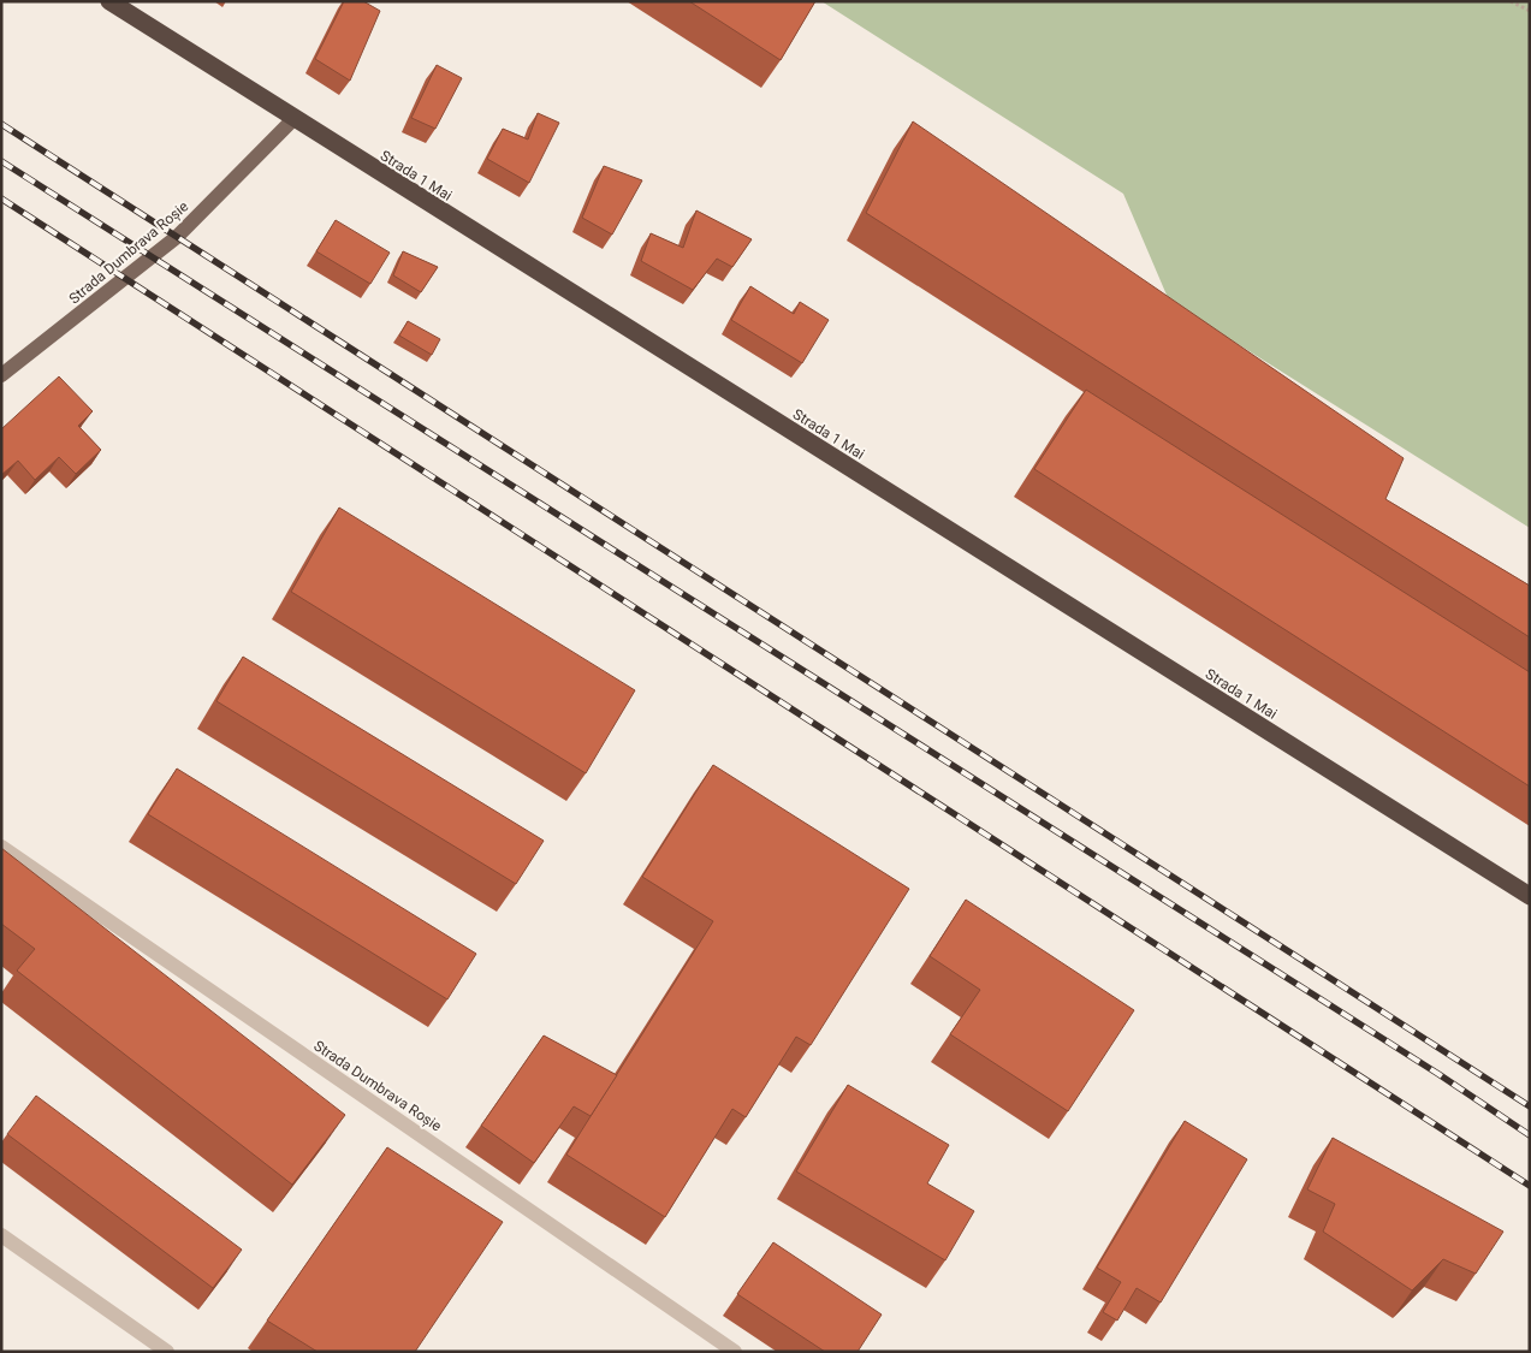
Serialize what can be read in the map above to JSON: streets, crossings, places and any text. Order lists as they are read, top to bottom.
{
  "streets": {
    "highway": ["Strada 1 Mai"],
    "main road": ["Strada Dumbrava Roșie"]
  },
  "crossings": [
    ["Strada 1 Mai", "Strada Dumbrava Roșie"]
  ]
}
